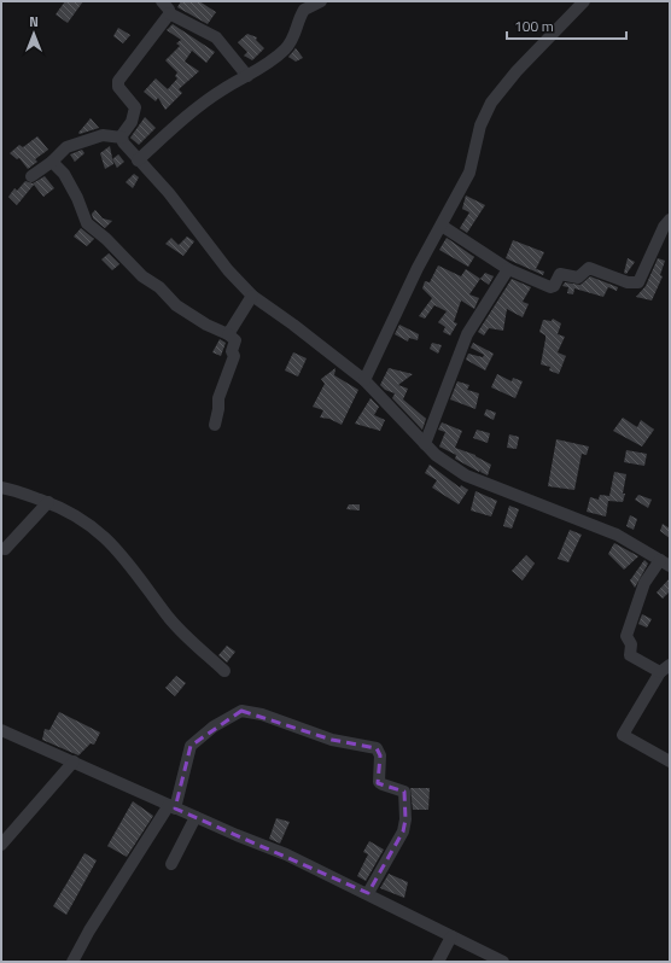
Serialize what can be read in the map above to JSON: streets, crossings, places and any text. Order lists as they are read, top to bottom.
{
  "scale_bar": "100 m",
  "north": "top"
}
